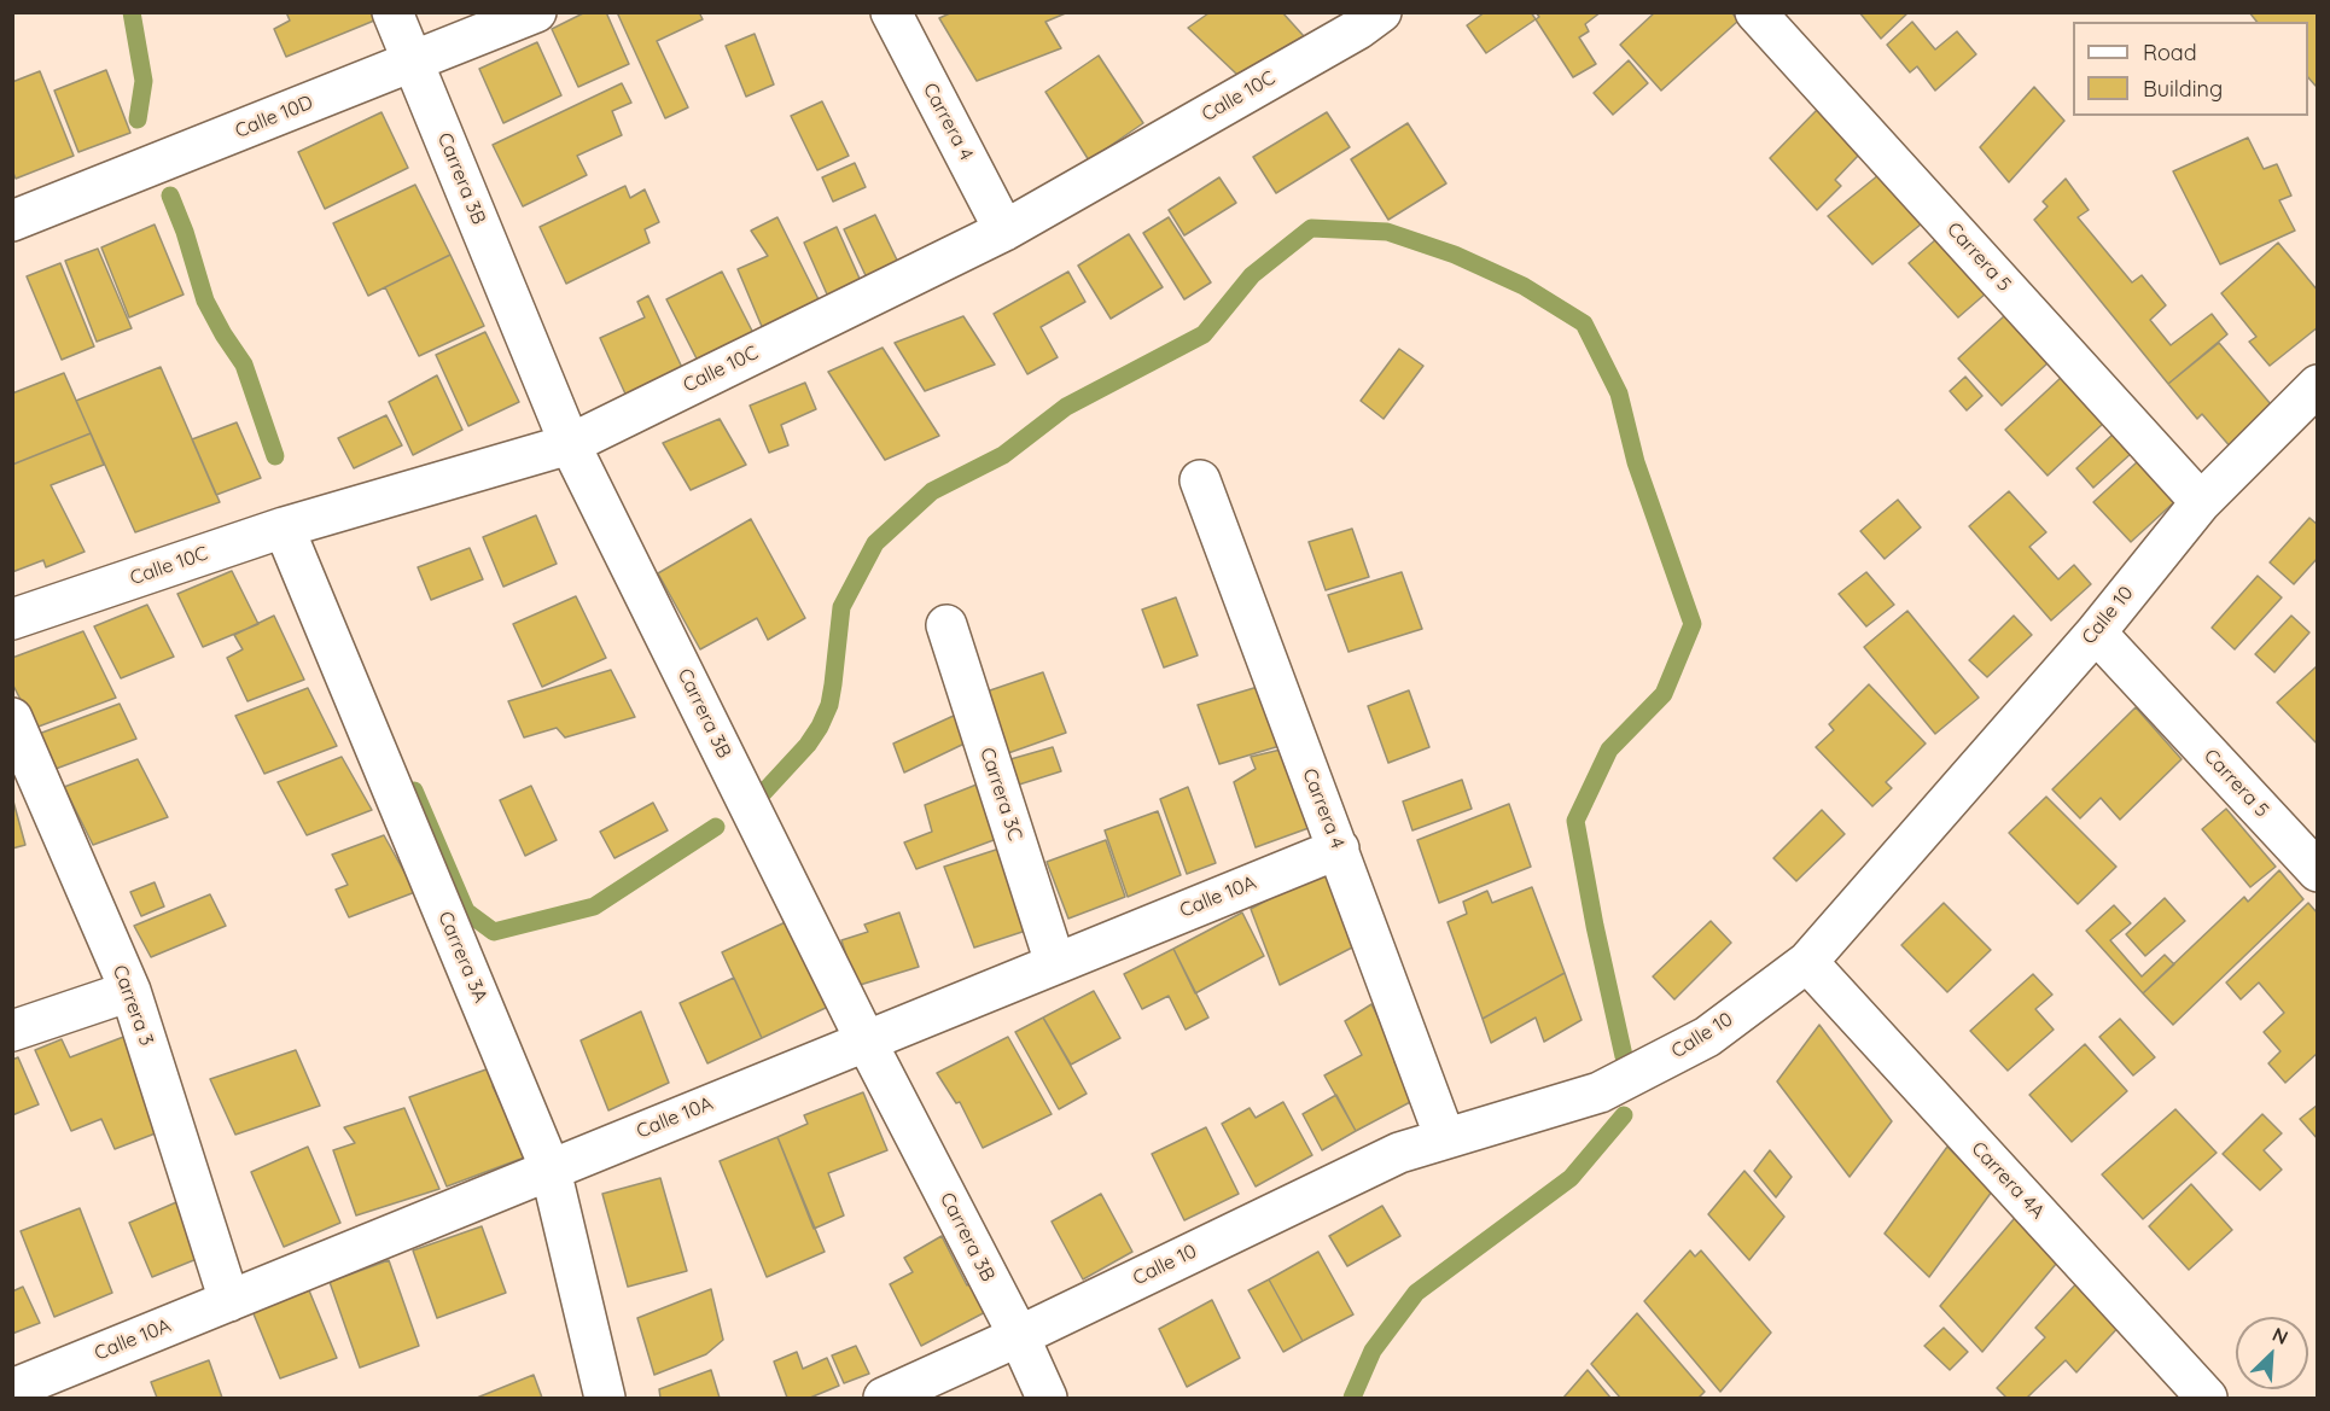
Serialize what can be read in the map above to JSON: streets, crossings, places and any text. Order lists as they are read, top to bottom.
{
  "streets": {
    "street": [
      "Calle 10C",
      "Calle 10D",
      "Carrera 4",
      "Carrera 3B",
      "Carrera 5",
      "Calle 10",
      "Carrera 3C",
      "Calle 10A",
      "Carrera 3A",
      "Carrera 3",
      "Carrera 4A"
    ]
  },
  "crossings": [
    ["Calle 10C", "Carrera 4"],
    ["Calle 10C", "Carrera 3B"],
    ["Calle 10C", "Carrera 3A"],
    ["Calle 10D", "Carrera 3B"],
    ["Carrera 4", "Calle 10"],
    ["Carrera 4", "Calle 10A"],
    ["Carrera 3B", "Calle 10"],
    ["Carrera 3B", "Calle 10A"],
    ["Carrera 5", "Calle 10"],
    ["Calle 10", "Carrera 4A"],
    ["Carrera 3C", "Calle 10A"],
    ["Calle 10A", "Carrera 3A"],
    ["Calle 10A", "Carrera 3"]
  ],
  "legend": ["Road", "Building"],
  "north": "top right"
}
